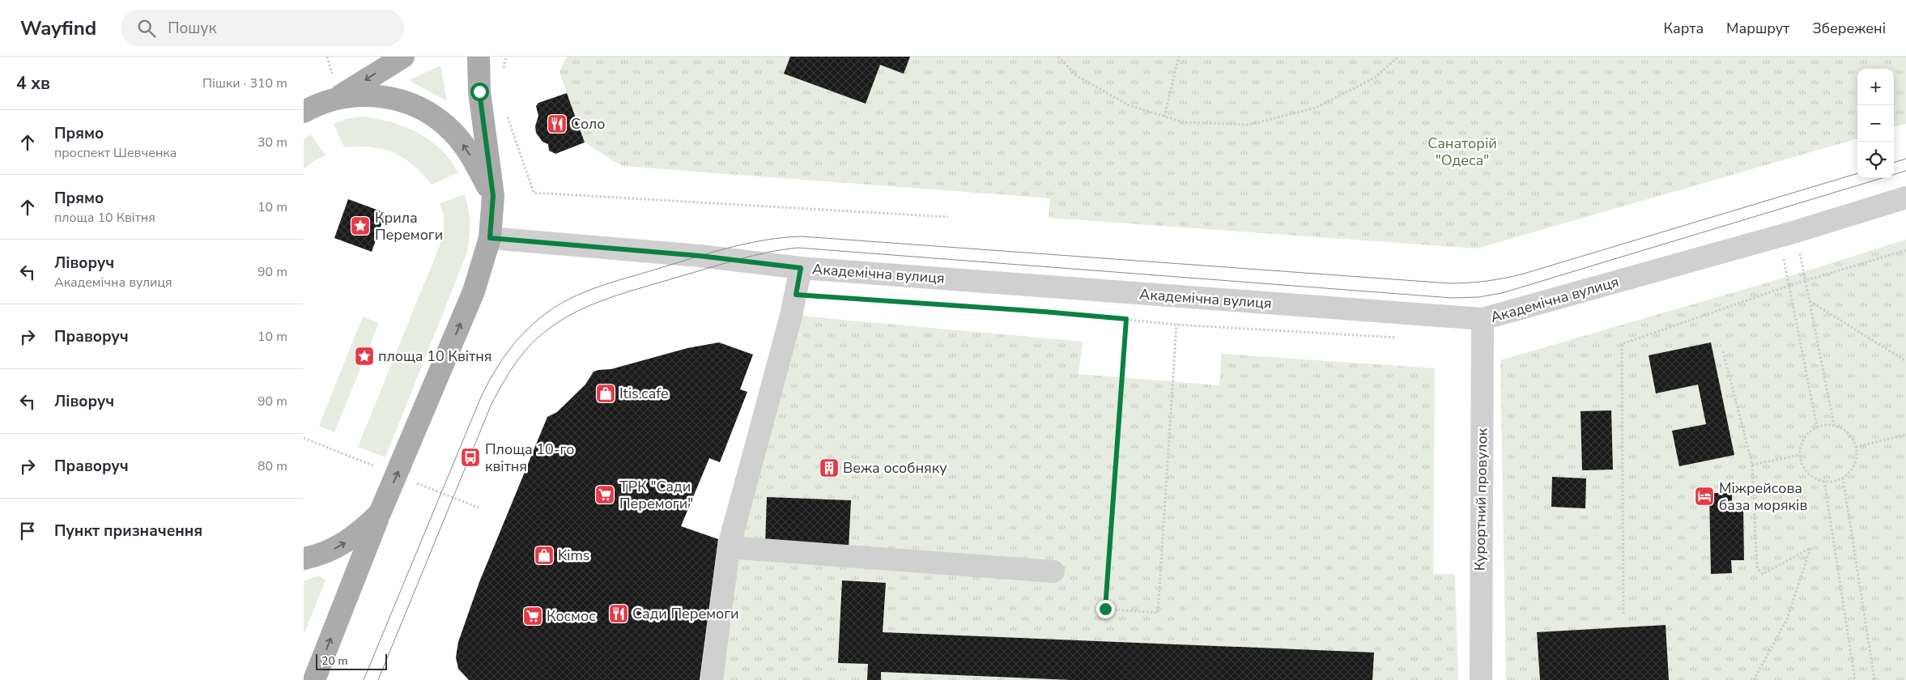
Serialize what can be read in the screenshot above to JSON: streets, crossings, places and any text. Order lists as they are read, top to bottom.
{
  "streets": {
    "street": ["Академічна вулиця", "Курортний провулок"]
  },
  "crossings": [
    ["Академічна вулиця", "Курортний провулок"]
  ],
  "parks": ["Санаторій \"Одеса\""],
  "places": {
    "restaurant": ["Соло", "Сади Перемоги"],
    "place": ["Крила Перемоги", "площа 10 Квітня"],
    "shop": ["Itis.cafe", "Kims"],
    "bus stop": ["Площа 10-го квітня"],
    "building": ["Вежа особняку"],
    "supermarket": ["ТРК \"Сади Перемоги\"", "Космос"],
    "hotel": ["Міжрейсова база моряків"]
  },
  "scale_bar": "20 m",
  "page": {
    "header": "Wayfind",
    "search": "Пошук",
    "nav": ["Карта", "Маршрут", "Збережені"],
    "heading": ["4 хв", "Пішки · 310 m"],
    "map_buttons": ["+", "−"],
    "list": [
      ["Прямо", "проспект Шевченка", "30 m"],
      ["Прямо", "площа 10 Квітня", "10 m"],
      ["Ліворуч", "Академічна вулиця", "90 m"],
      ["Праворуч", "10 m"],
      ["Ліворуч", "90 m"],
      ["Праворуч", "80 m"],
      "Пункт призначення"
    ],
    "scale": "20 m"
  }
}
